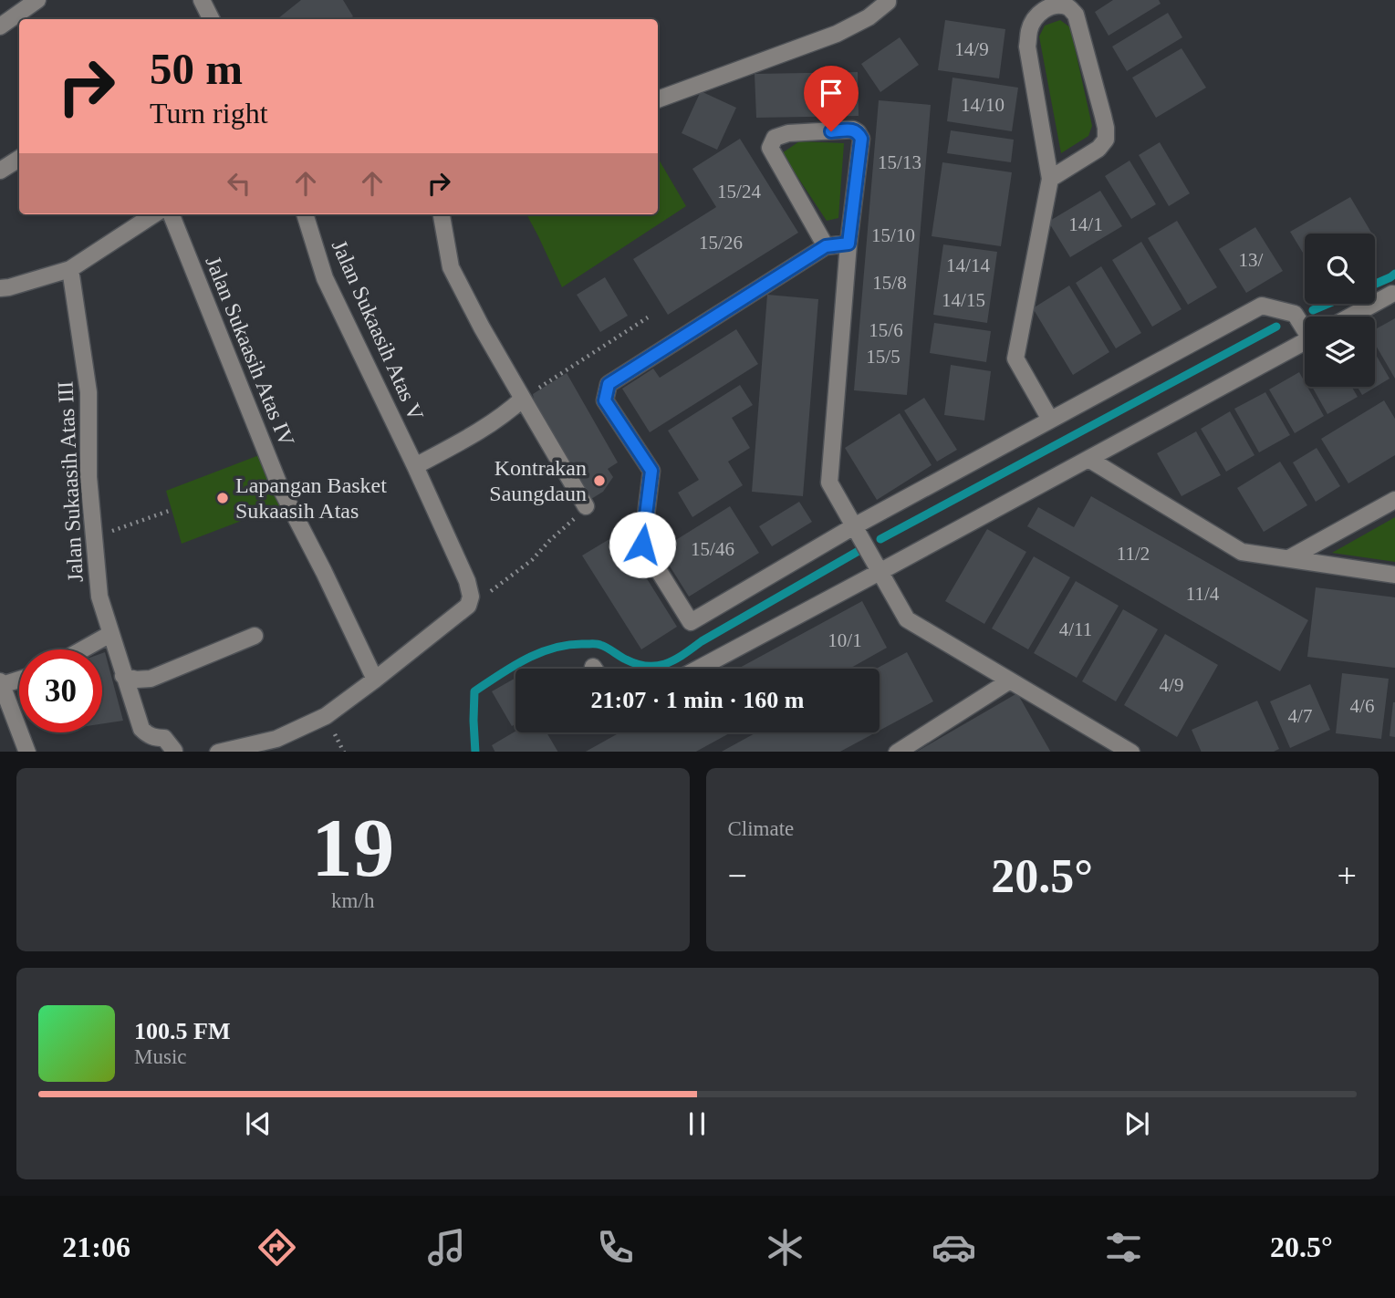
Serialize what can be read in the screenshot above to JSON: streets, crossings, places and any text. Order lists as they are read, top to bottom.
{
  "streets": {
    "street": ["Jalan Sukaasih Atas V", "Jalan Sukaasih Atas IV", "Jalan Sukaasih Atas III"]
  },
  "places": ["Kontrakan Saungdaun", "Lapangan Basket Sukaasih Atas"],
  "house_numbers": [
    "14/9",
    "14/10",
    "15/13",
    "15/24",
    "14/1",
    "15/10",
    "15/26",
    "13/",
    "14/14",
    "15/8",
    "14/15",
    "15/6",
    "15/5",
    "15/46",
    "11/2",
    "11/4",
    "4/11",
    "10/1",
    "4/9",
    "4/6",
    "4/7"
  ],
  "page": {
    "turn": ["50 m", "Turn right"],
    "limit": "30",
    "trip": "21:07 · 1 min · 160 m",
    "tile": [
      ["19", "km/h"],
      "Climate"
    ],
    "heat": ["−", "20.5°", "+"],
    "song": ["100.5 FM", "Music"],
    "tabs": ["21:06", "20.5°"]
  }
}
